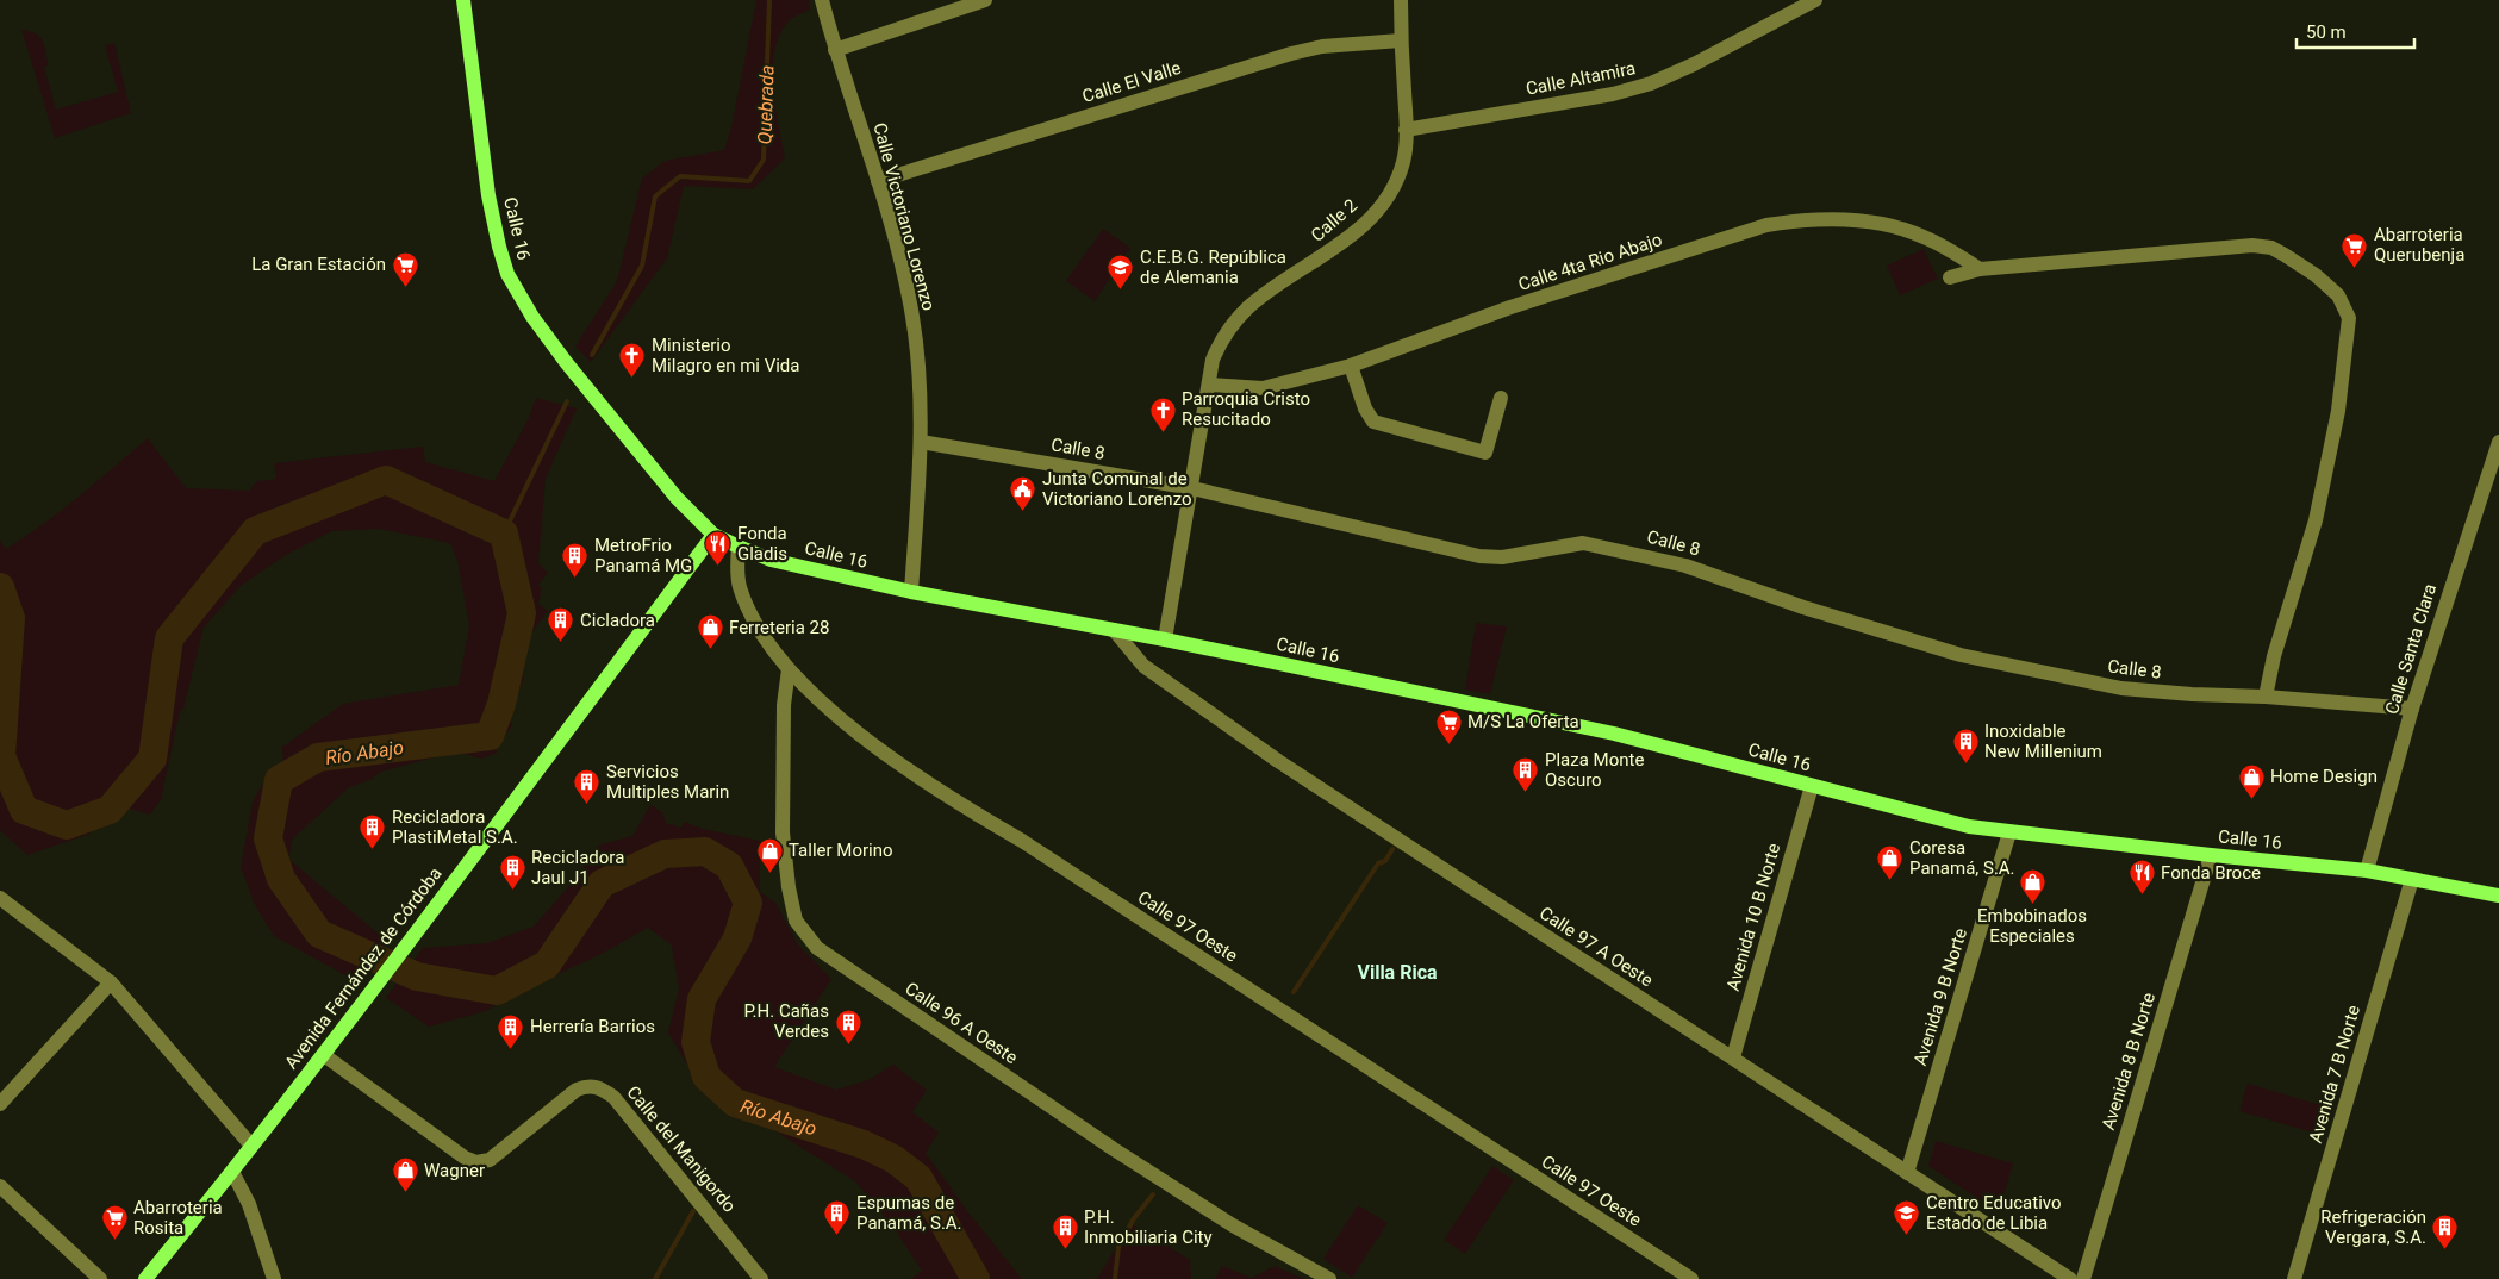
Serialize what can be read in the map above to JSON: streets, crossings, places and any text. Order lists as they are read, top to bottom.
{
  "streets": {
    "main road": ["Calle 16", "Avenida Fernández de Córdoba"],
    "street": [
      "Calle Altamira",
      "Calle El Valle",
      "Calle Victoriano Lorenzo",
      "Calle 2",
      "Calle 4ta Rio Abajo",
      "Calle 8",
      "Calle Santa Clara",
      "Avenida 10 B Norte",
      "Calle 97 Oeste",
      "Calle 97 A Oeste",
      "Avenida 9 B Norte",
      "Calle 96 A Oeste",
      "Avenida 8 B Norte",
      "Avenida 7 B Norte",
      "Calle del Manigordo"
    ]
  },
  "crossings": [
    ["Calle Altamira", "Calle 2"],
    ["Calle El Valle", "Calle Victoriano Lorenzo"],
    ["Calle El Valle", "Calle 2"],
    ["Calle Victoriano Lorenzo", "Calle 16"],
    ["Calle Victoriano Lorenzo", "Calle 8"],
    ["Calle 2", "Calle 16"],
    ["Calle 2", "Calle 4ta Rio Abajo"],
    ["Calle 2", "Calle 8"],
    ["Calle 16", "Calle Santa Clara"],
    ["Calle 16", "Avenida 10 B Norte"],
    ["Calle 16", "Calle 97 Oeste"],
    ["Calle 16", "Calle 97 A Oeste"],
    ["Calle 16", "Avenida Fernández de Córdoba"],
    ["Calle 16", "Avenida 9 B Norte"],
    ["Calle 16", "Avenida 8 B Norte"],
    ["Calle 16", "Avenida 7 B Norte"],
    ["Calle 8", "Calle Santa Clara"],
    ["Avenida 10 B Norte", "Calle 97 A Oeste"],
    ["Calle 97 Oeste", "Calle 96 A Oeste"],
    ["Calle 97 A Oeste", "Avenida 9 B Norte"],
    ["Avenida Fernández de Córdoba", "Calle del Manigordo"]
  ],
  "districts": ["Villa Rica"],
  "water": ["Quebrada", "Río Abajo"],
  "places": {
    "supermarket": [
      "Abarroteria Querubenja",
      "La Gran Estación",
      "M/S La Oferta",
      "Abarroteria Rosita"
    ],
    "school or university": ["C.E.B.G. República de Alemania", "Centro Educativo Estado de Libia"],
    "church": ["Ministerio Milagro en mi Vida", "Parroquia Cristo Resucitado"],
    "public building": ["Junta Comunal de Victoriano Lorenzo"],
    "restaurant": ["Fonda Gladis", "Fonda Broce"],
    "building": [
      "MetroFrio Panamá MG",
      "Cicladora",
      "Inoxidable New Millenium",
      "Plaza Monte Oscuro",
      "Servicios Multiples Marin",
      "Recicladora PlastiMetal S.A.",
      "Recicladora Jaul J1",
      "P.H. Cañas Verdes",
      "Herrería Barrios",
      "Espumas de Panamá, S.A.",
      "P.H. Inmobiliaria City",
      "Refrigeración Vergara, S.A."
    ],
    "shop": [
      "Ferreteria 28",
      "Home Design",
      "Taller Morino",
      "Coresa Panamá, S.A.",
      "Embobinados Especiales",
      "Wagner"
    ]
  },
  "scale_bar": "50 m"
}
